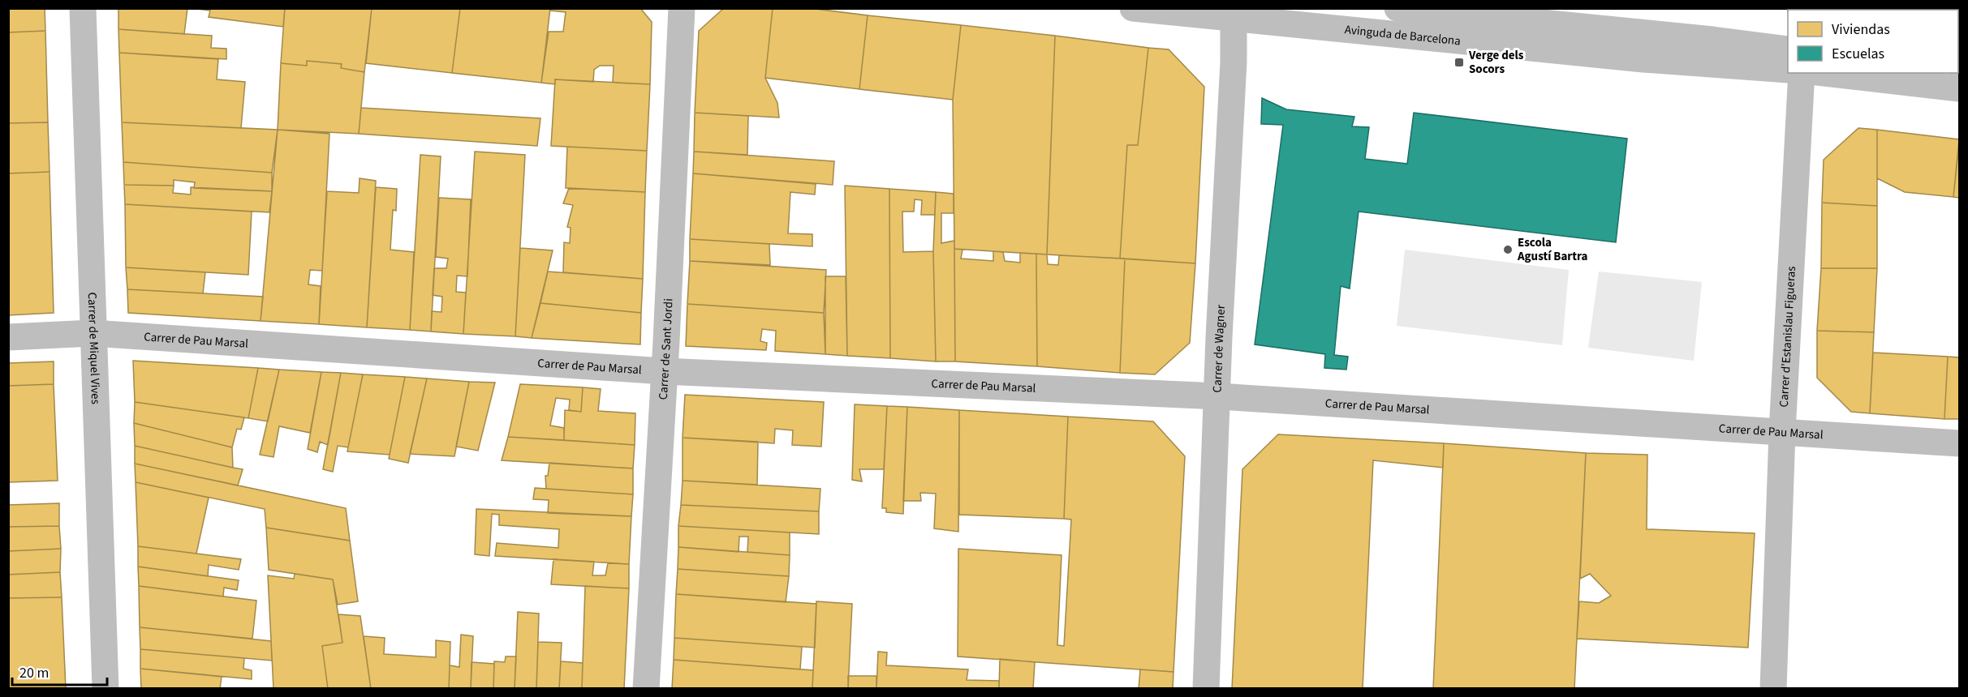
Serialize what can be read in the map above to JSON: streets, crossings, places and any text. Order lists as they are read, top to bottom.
{
  "streets": {
    "street": [
      "Avinguda de Barcelona",
      "Carrer d'Estanislau Figueras",
      "Carrer de Pau Marsal",
      "Carrer de Miquel Vives",
      "Carrer de Sant Jordi",
      "Carrer de Wagner"
    ]
  },
  "crossings": [
    ["Avinguda de Barcelona", "Carrer de Wagner"],
    ["Carrer d'Estanislau Figueras", "Carrer de Pau Marsal"],
    ["Carrer de Pau Marsal", "Carrer de Miquel Vives"],
    ["Carrer de Pau Marsal", "Carrer de Sant Jordi"],
    ["Carrer de Pau Marsal", "Carrer de Wagner"]
  ],
  "places": {
    "transit": ["Verge dels Socors"],
    "other": ["Escola Agustí Bartra"]
  },
  "legend": ["Viviendas", "Escuelas"],
  "scale_bar": "20 m"
}
